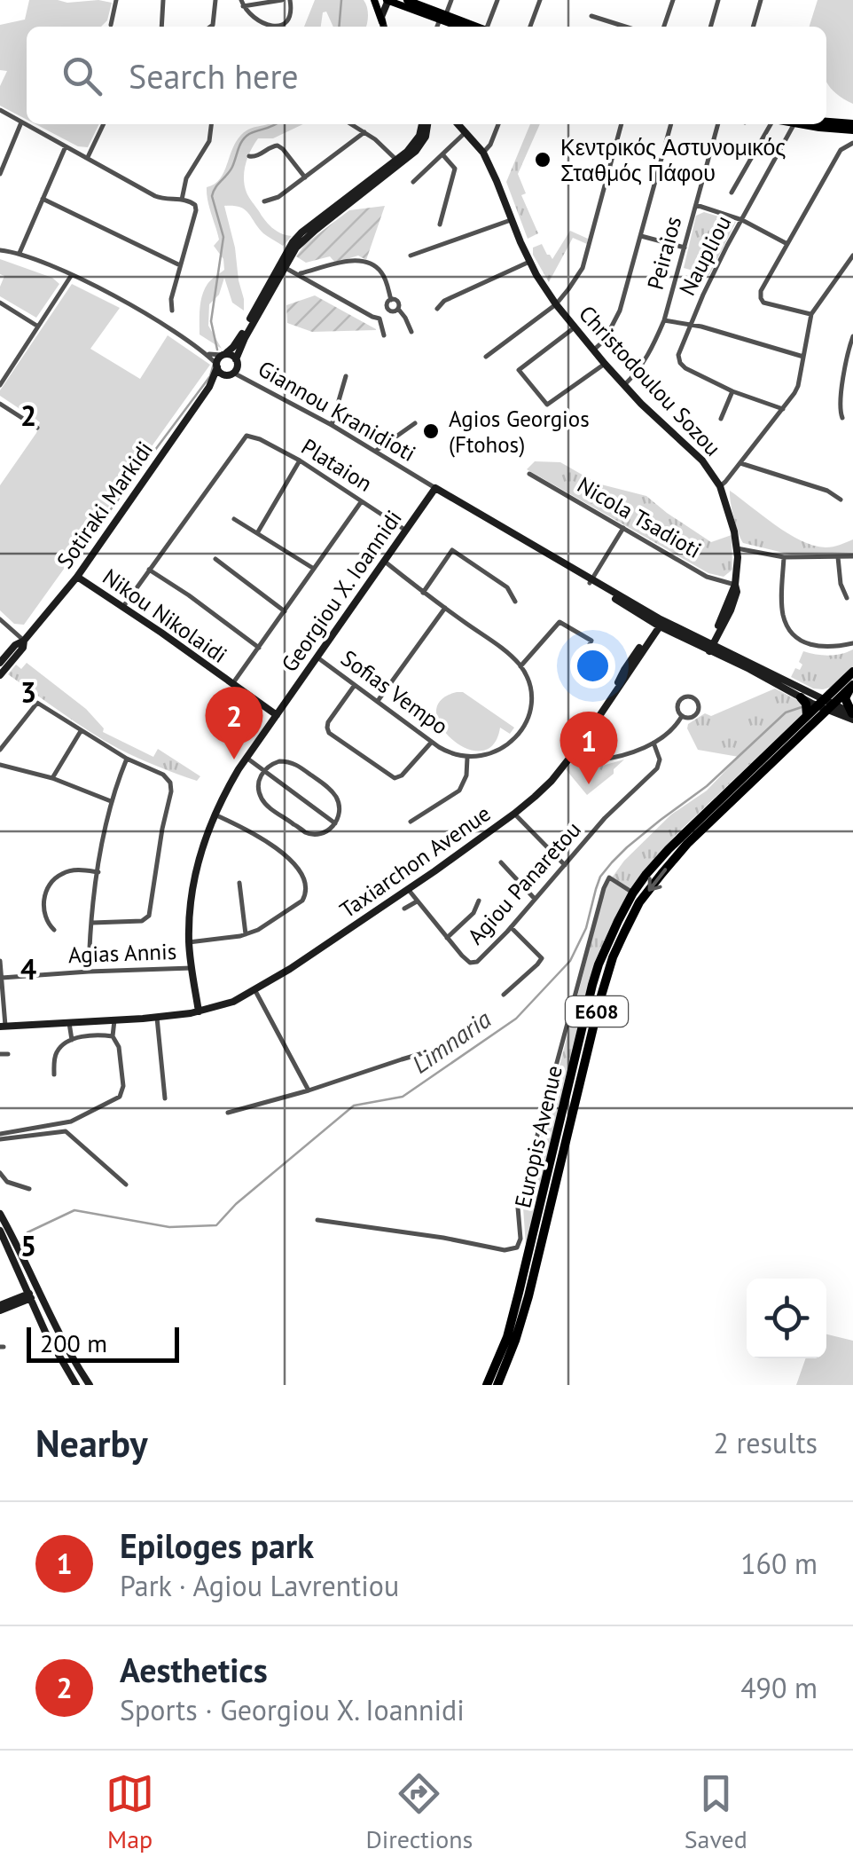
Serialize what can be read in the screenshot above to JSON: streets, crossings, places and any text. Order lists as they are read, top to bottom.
{
  "streets": {
    "highway": ["E608", "Europis Avenue"],
    "street": [
      "Peiraios",
      "Naupliou",
      "Christodoulou Sozou",
      "Giannou Kranidioti",
      "Plataion",
      "Sotiraki Markidi",
      "Nicola Tsadioti",
      "Georgiou X. Ioannidi",
      "Nikou Nikolaidi",
      "Sofias Vempo",
      "Taxiarchon Avenue",
      "Agiou Panaretou",
      "Agias Annis"
    ]
  },
  "crossings": [
    ["Peiraios", "Christodoulou Sozou"],
    ["Christodoulou Sozou", "Giannou Kranidioti"],
    ["Christodoulou Sozou", "Nicola Tsadioti"],
    ["Giannou Kranidioti", "Sotiraki Markidi"],
    ["Giannou Kranidioti", "Georgiou X. Ioannidi"],
    ["Giannou Kranidioti", "Taxiarchon Avenue"],
    ["Giannou Kranidioti", "Europis Avenue"],
    ["Plataion", "Georgiou X. Ioannidi"],
    ["Sotiraki Markidi", "Nikou Nikolaidi"],
    ["Georgiou X. Ioannidi", "Nikou Nikolaidi"],
    ["Georgiou X. Ioannidi", "Sofias Vempo"],
    ["Georgiou X. Ioannidi", "Taxiarchon Avenue"],
    ["Georgiou X. Ioannidi", "Agias Annis"]
  ],
  "water": ["Limnaria"],
  "places": ["Κεντρικός Αστυνομικός Σταθμός Πάφου", "Agios Georgios (Ftohos)"],
  "scale_bar": "200 m",
  "page": {
    "search": "Search here",
    "pins": ["2", "1"],
    "scale": "200 m",
    "heading": ["Nearby", "2 results"],
    "list": [
      {
        "mark": "1",
        "name": "Epiloges park",
        "note": "Park · Agiou Lavrentiou",
        "value": "160 m"
      },
      {
        "mark": "2",
        "name": "Aesthetics",
        "note": "Sports · Georgiou X. Ioannidi",
        "value": "490 m"
      }
    ],
    "nav": ["Map", "Directions", "Saved"]
  },
  "grid": {
    "rows": [
      "2",
      "3",
      "4",
      "5"
    ]
  }
}
